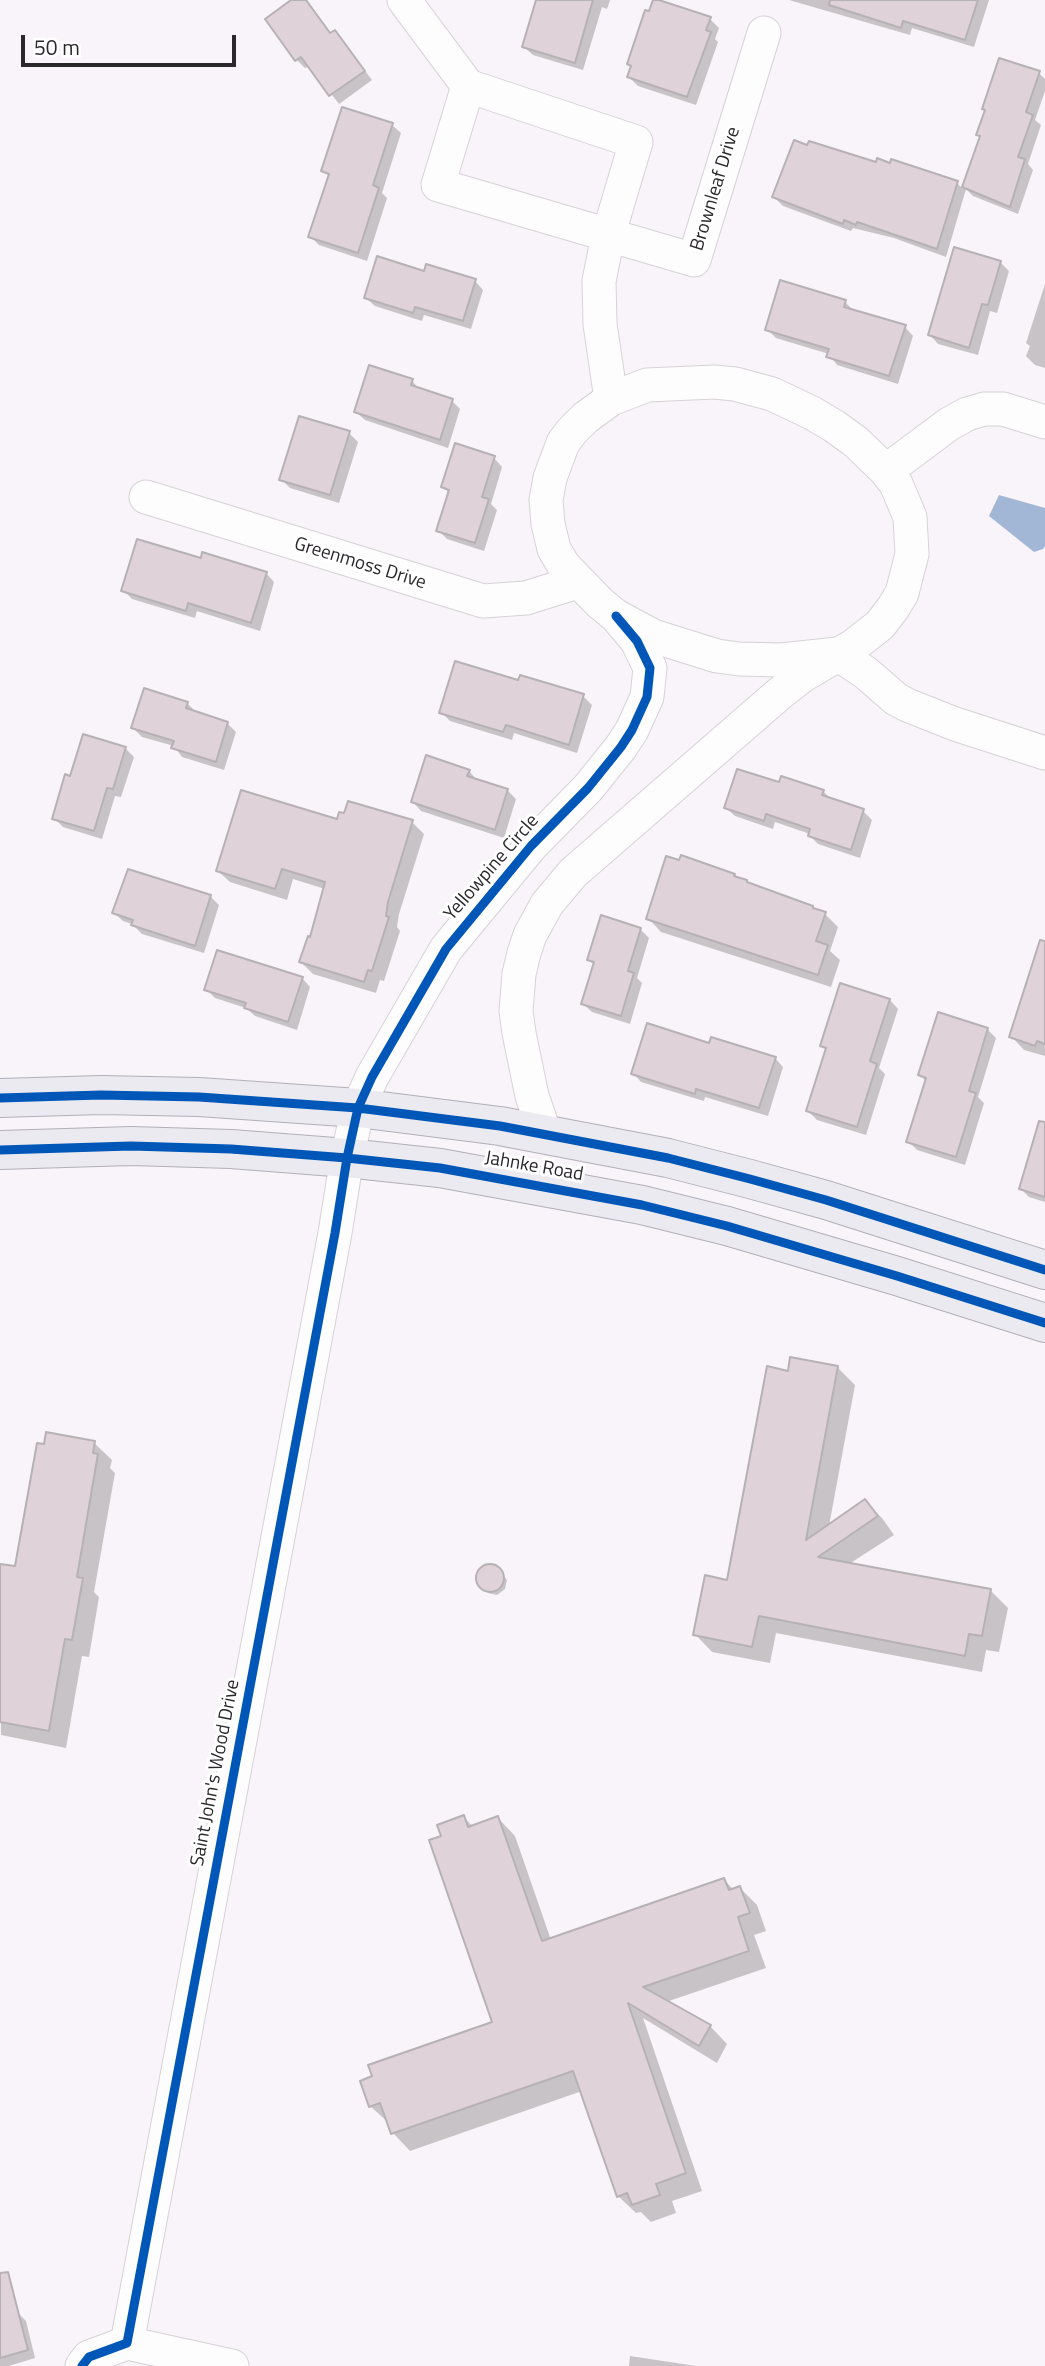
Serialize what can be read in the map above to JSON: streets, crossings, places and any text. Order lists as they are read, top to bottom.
{
  "streets": {
    "main road": ["Jahnke Road"],
    "street": [
      "Brownleaf Drive",
      "Greenmoss Drive",
      "Yellowpine Circle",
      "Saint John's Wood Drive"
    ]
  },
  "crossings": [
    ["Greenmoss Drive", "Yellowpine Circle"],
    ["Yellowpine Circle", "Jahnke Road"],
    ["Yellowpine Circle", "Saint John's Wood Drive"],
    ["Jahnke Road", "Saint John's Wood Drive"]
  ],
  "scale_bar": "50 m"
}
